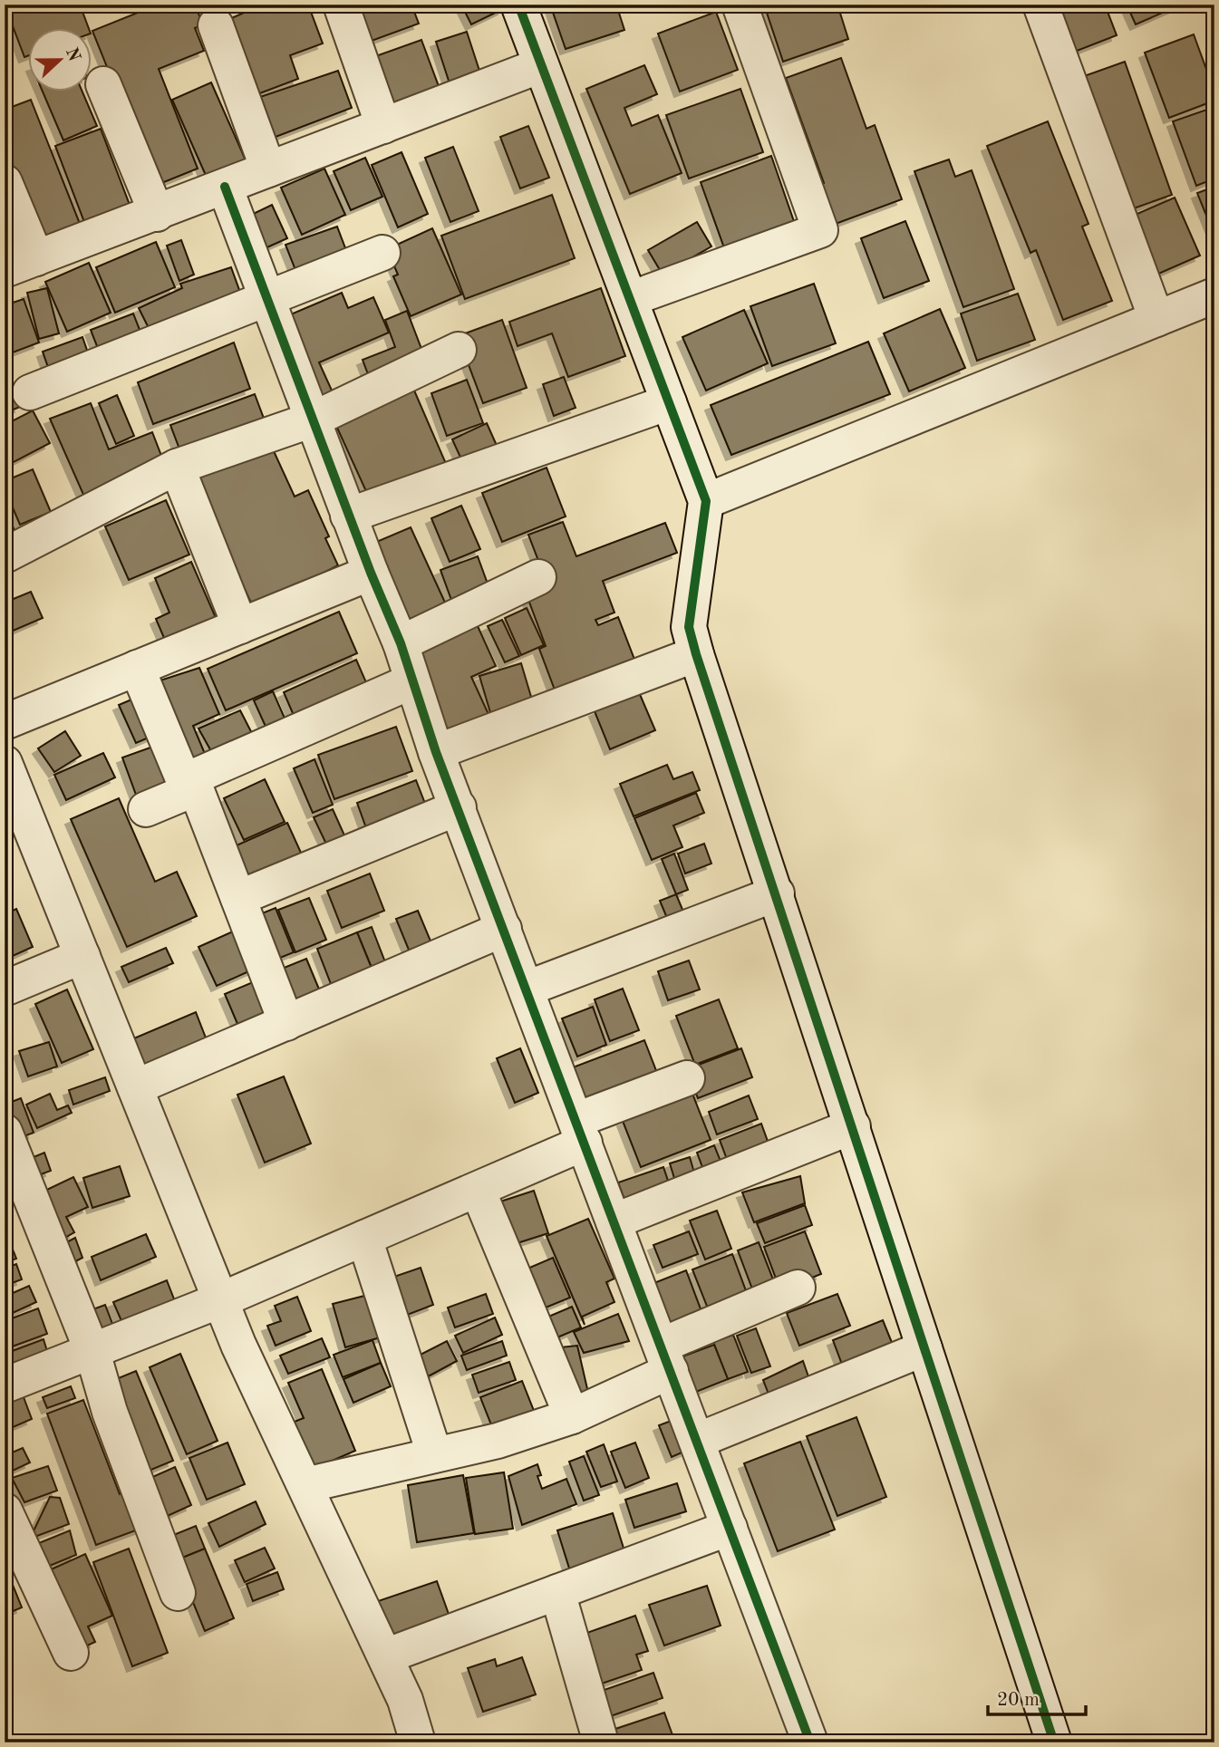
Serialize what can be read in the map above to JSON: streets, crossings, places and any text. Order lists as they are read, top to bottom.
{
  "scale_bar": "20 m",
  "north": "right"
}
